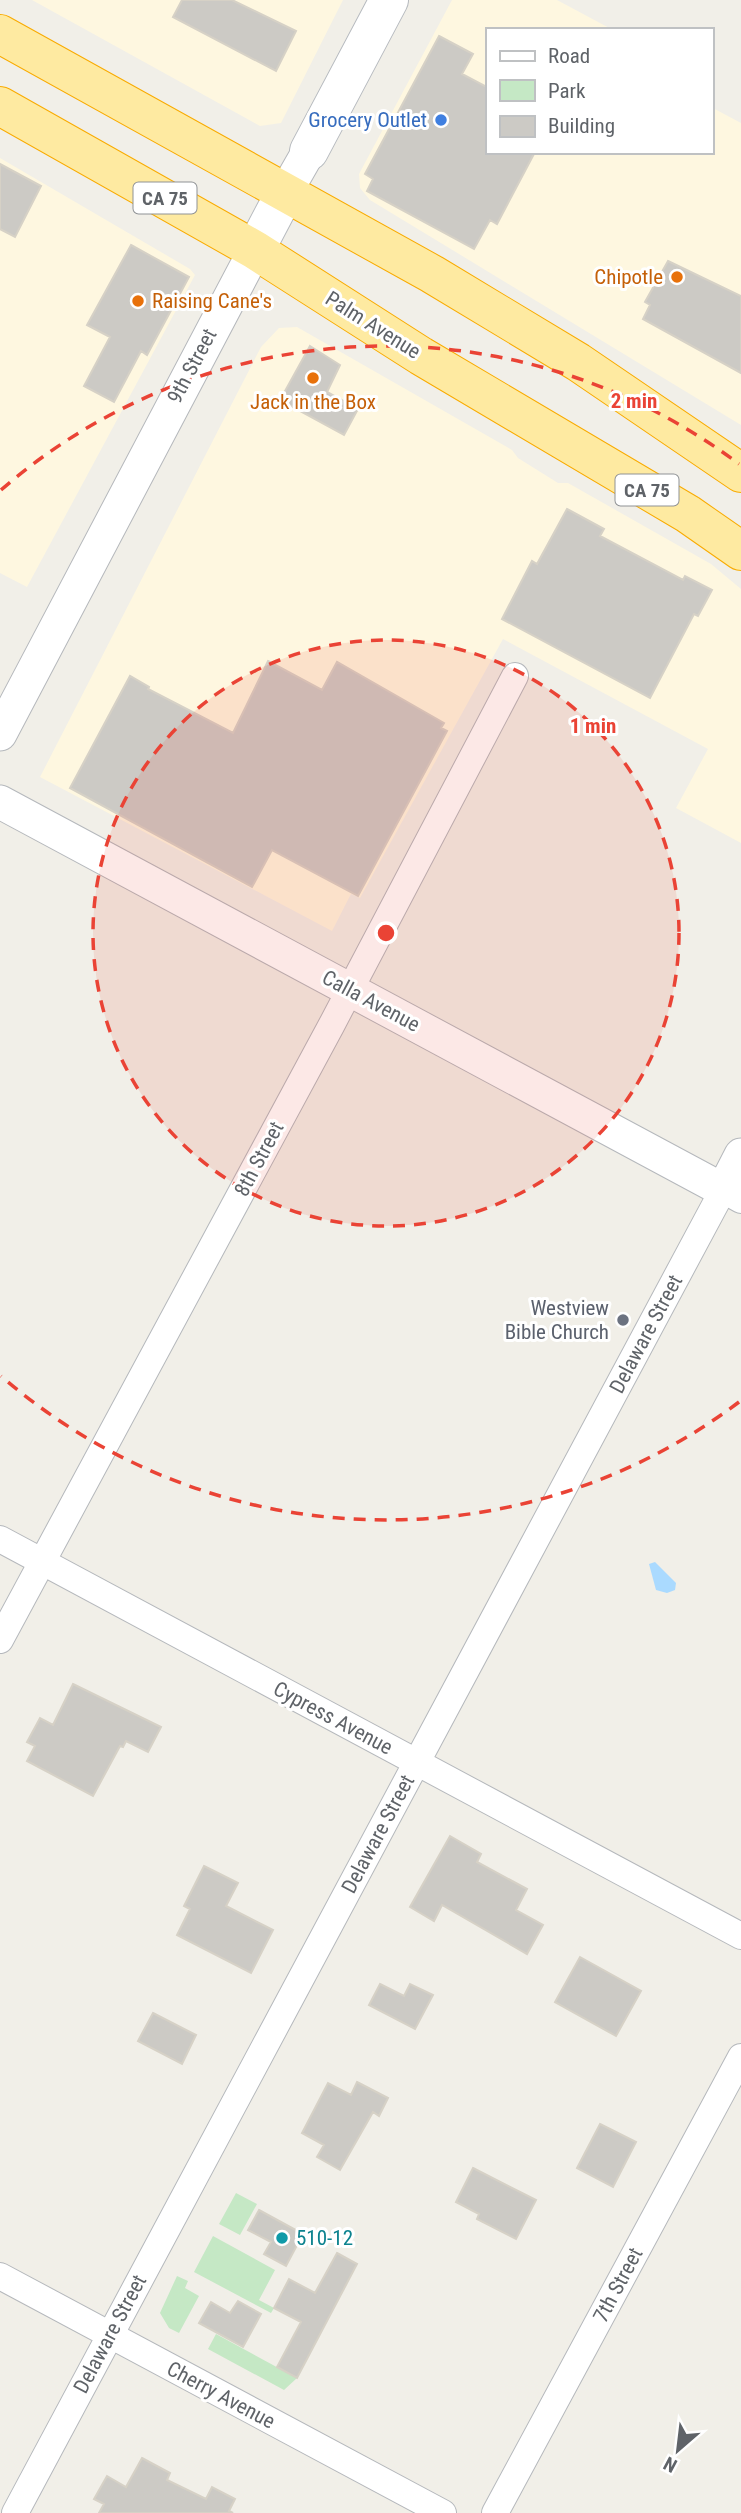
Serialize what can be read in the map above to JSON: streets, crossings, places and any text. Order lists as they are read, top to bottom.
{
  "streets": {
    "highway": ["CA 75", "Palm Avenue"],
    "main road": ["9th Street"],
    "street": [
      "Calla Avenue",
      "8th Street",
      "Delaware Street",
      "Cypress Avenue",
      "7th Street",
      "Cherry Avenue"
    ]
  },
  "crossings": [
    ["Palm Avenue", "9th Street"],
    ["Calla Avenue", "8th Street"],
    ["Calla Avenue", "Delaware Street"],
    ["8th Street", "Cypress Avenue"],
    ["Delaware Street", "Cypress Avenue"],
    ["Delaware Street", "Cherry Avenue"]
  ],
  "places": [
    "Grocery Outlet",
    "Chipotle",
    "Raising Cane's",
    "Jack in the Box",
    "Westview Bible Church",
    "510-12"
  ],
  "legend": ["Road", "Park", "Building"],
  "north": "bottom left",
  "rings": ["2 min", "1 min"]
}
